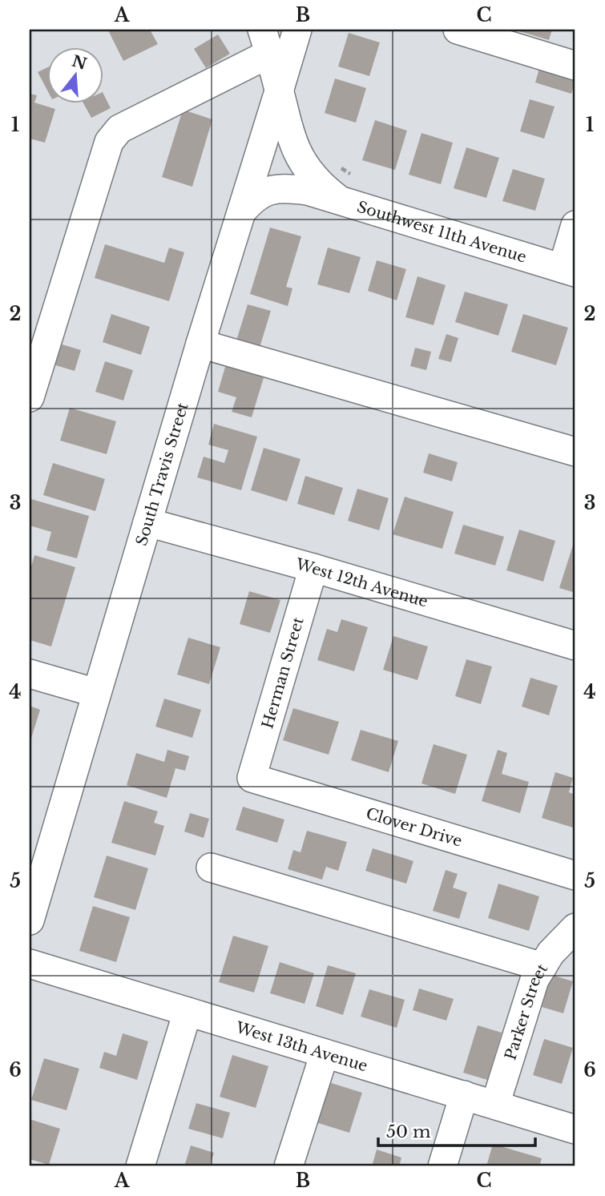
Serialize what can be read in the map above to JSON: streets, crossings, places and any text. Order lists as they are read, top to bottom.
{
  "streets": {
    "street": [
      "Southwest 11th Avenue",
      "South Travis Street",
      "West 12th Avenue",
      "Herman Street",
      "Clover Drive",
      "Parker Street",
      "West 13th Avenue"
    ]
  },
  "crossings": [
    ["Southwest 11th Avenue", "South Travis Street"],
    ["South Travis Street", "West 12th Avenue"],
    ["West 12th Avenue", "Herman Street"],
    ["Herman Street", "Clover Drive"],
    ["Parker Street", "West 13th Avenue"]
  ],
  "scale_bar": "50 m",
  "north": "top",
  "grid": {
    "columns": ["A", "B", "C"],
    "rows": [
      "1",
      "2",
      "3",
      "4",
      "5",
      "6"
    ]
  }
}
